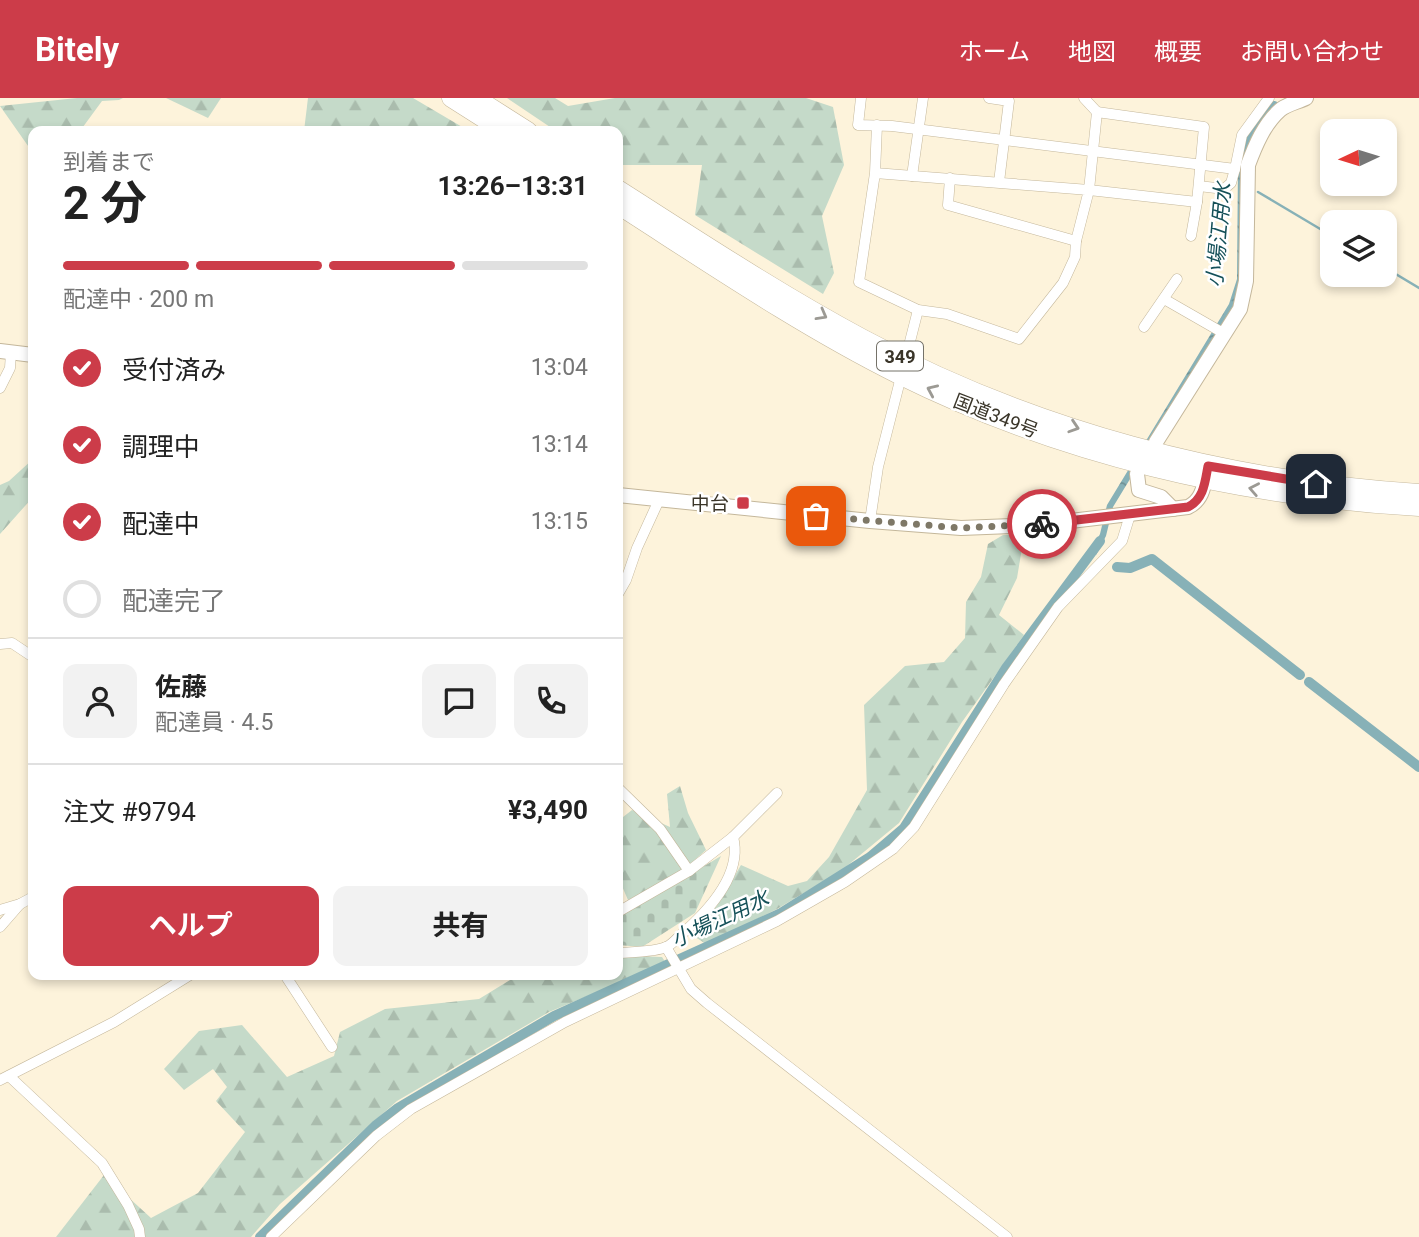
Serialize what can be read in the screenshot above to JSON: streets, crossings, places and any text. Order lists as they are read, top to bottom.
{
  "streets": {
    "highway": ["349", "国道349号"]
  },
  "water": ["小場江用水"],
  "places": {
    "transit": ["中台"]
  },
  "north": "left",
  "page": {
    "header": "Bitely",
    "nav": [
      "ホーム",
      "地図",
      "概要",
      "お問い合わせ"
    ],
    "heading": ["2 分", "到着まで", "13:26–13:31"],
    "panel": [
      "佐藤",
      "配達員 · 4.5",
      "注文 #9794",
      "¥3,490"
    ],
    "bar": "配達中 · 200 m",
    "list": [
      ["受付済み", "13:04"],
      ["調理中", "13:14"],
      ["配達中", "13:15"],
      "配達完了"
    ],
    "buttons": ["ヘルプ", "共有"]
  }
}
